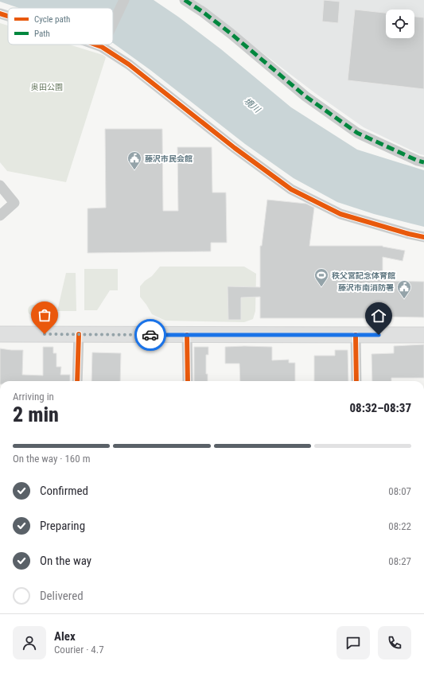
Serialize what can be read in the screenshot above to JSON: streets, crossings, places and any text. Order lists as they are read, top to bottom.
{
  "water": ["境川"],
  "parks": ["奥田公園"],
  "places": {
    "public building": ["藤沢市民会館", "藤沢市南消防署"],
    "sports": ["秩父宮記念体育館"]
  },
  "legend": ["Cycle path", "Path"],
  "page": {
    "heading": ["2 min", "Arriving in", "08:32–08:37"],
    "panel": ["Alex", "Courier · 4.7"],
    "bar": "On the way · 160 m",
    "list": [
      ["Confirmed", "08:07"],
      ["Preparing", "08:22"],
      ["On the way", "08:27"],
      "Delivered"
    ]
  }
}
